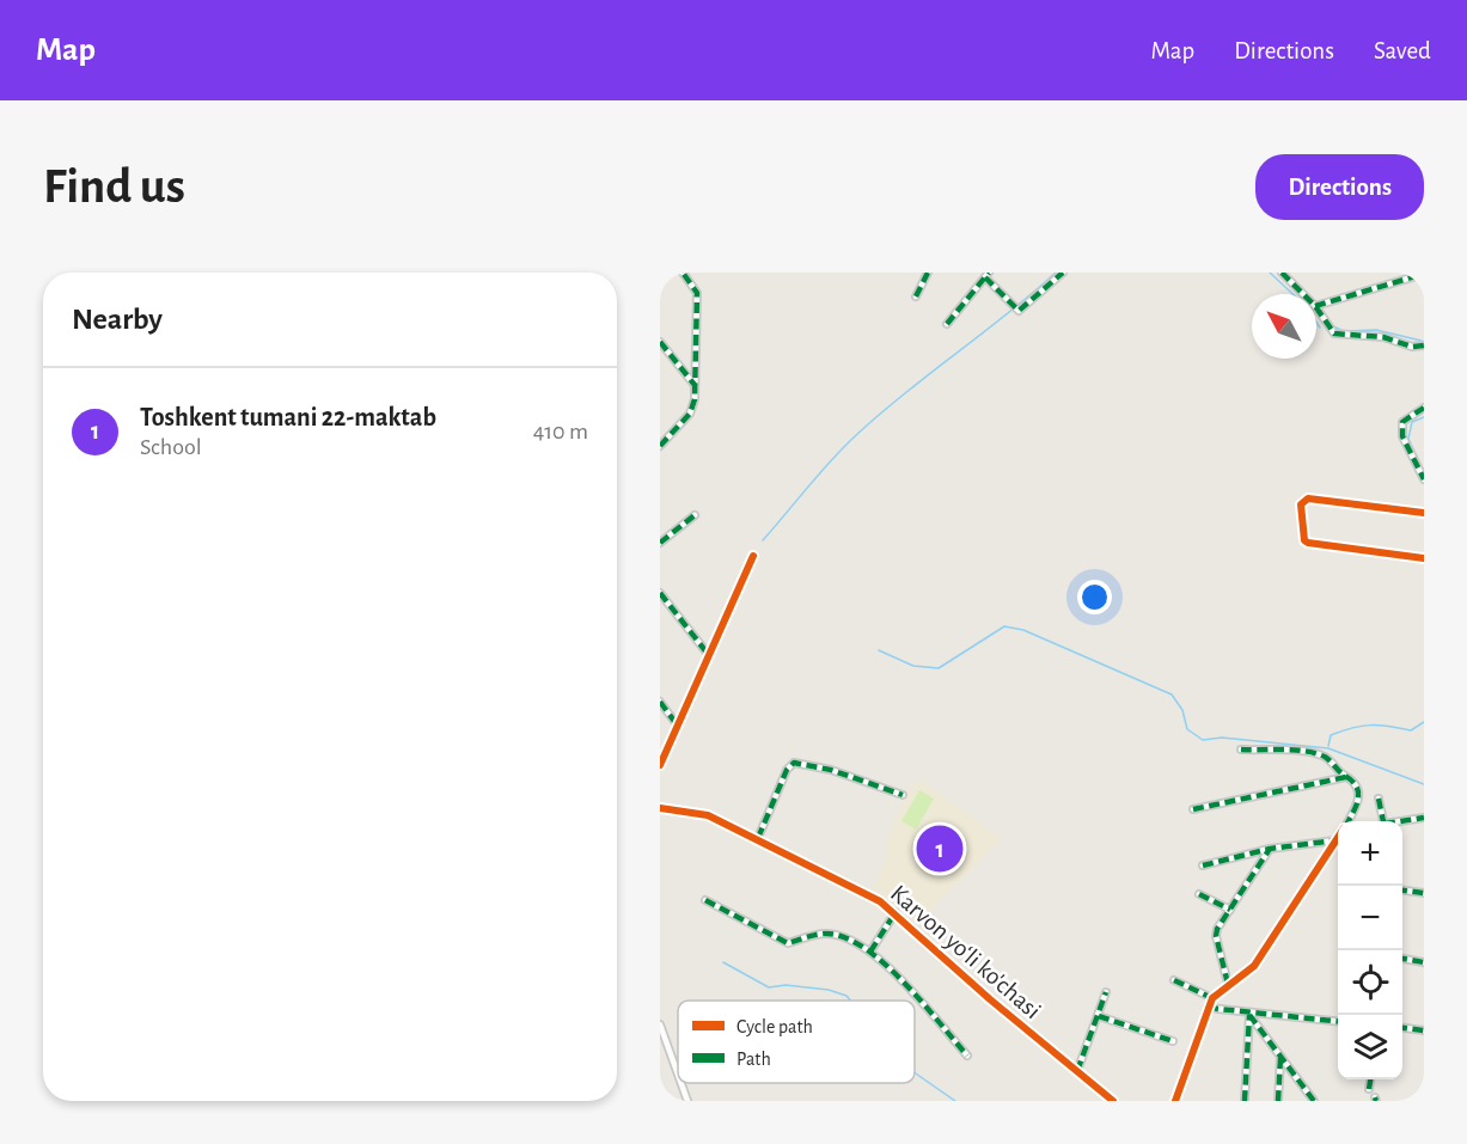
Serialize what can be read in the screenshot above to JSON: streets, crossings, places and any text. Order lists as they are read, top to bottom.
{
  "streets": {
    "street": ["Karvon yo‘li ko'chasi"]
  },
  "legend": ["Cycle path", "Path"],
  "north": "top left",
  "page": {
    "header": "Map",
    "nav": ["Map", "Directions", "Saved"],
    "buttons": "Directions",
    "title": "Find us",
    "heading": "Nearby",
    "list": [
      {
        "mark": "1",
        "name": "Toshkent tumani 22-maktab",
        "note": "School",
        "value": "410 m"
      }
    ],
    "map_buttons": ["+", "−"],
    "pins": "1"
  }
}
